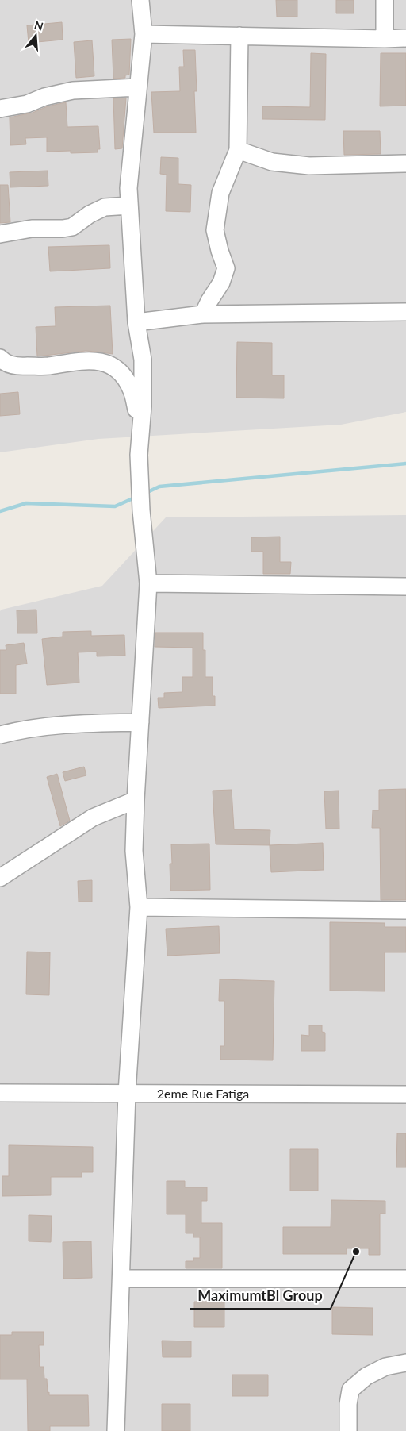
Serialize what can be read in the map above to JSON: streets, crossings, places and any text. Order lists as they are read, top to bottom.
{
  "streets": {
    "street": ["2eme Rue Fatiga"]
  },
  "places": ["MaximumtBl Group"],
  "north": "top"
}
